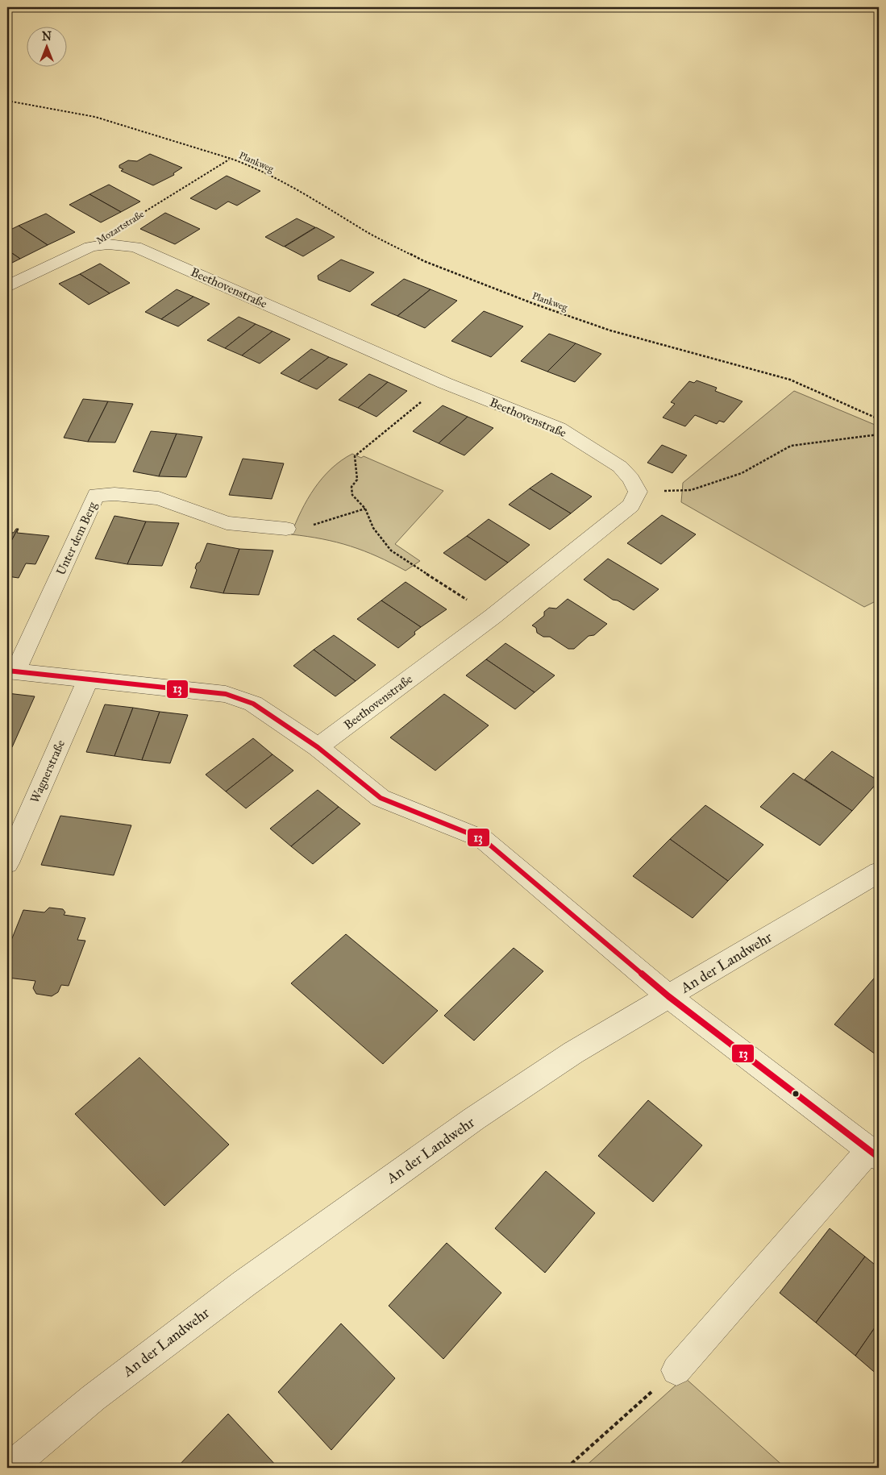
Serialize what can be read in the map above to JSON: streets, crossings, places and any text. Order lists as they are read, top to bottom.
{
  "streets": {
    "street": [
      "Mozartstraße",
      "Beethovenstraße",
      "Unter dem Berg",
      "Wagnerstraße",
      "An der Landwehr"
    ],
    "path": ["Plankweg"]
  },
  "crossings": [
    ["Plankweg", "Mozartstraße"],
    ["Mozartstraße", "Beethovenstraße"],
    ["Beethovenstraße", "Unter dem Berg"],
    ["Unter dem Berg", "Wagnerstraße"],
    ["Unter dem Berg", "An der Landwehr"]
  ],
  "lines": ["transit line 13"],
  "north": "top"
}
